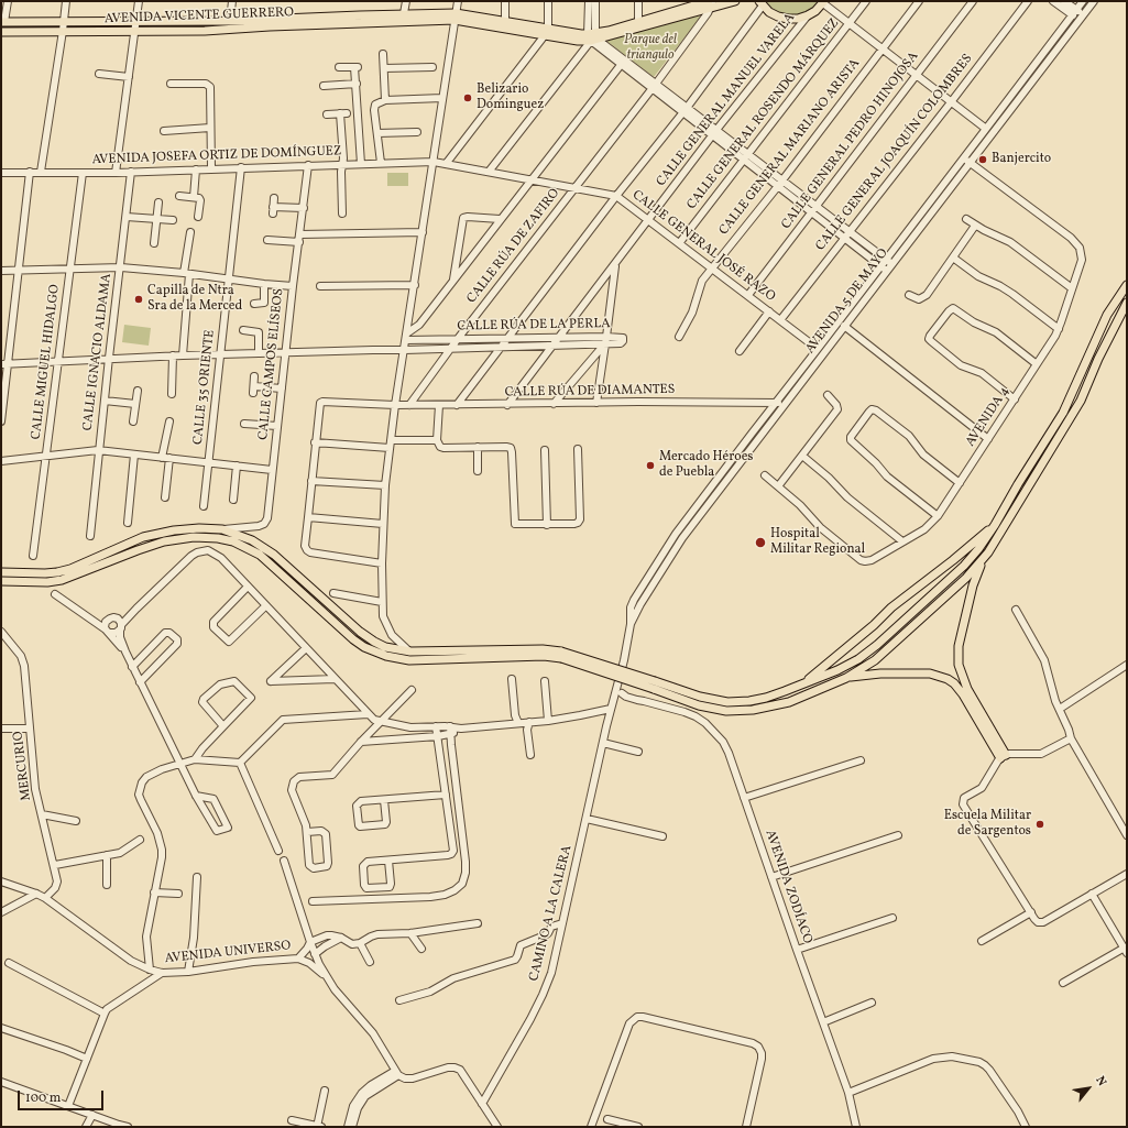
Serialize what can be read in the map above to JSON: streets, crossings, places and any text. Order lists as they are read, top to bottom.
{
  "streets": {
    "main road": ["AVENIDA VICENTE GUERRERO"],
    "street": [
      "CALLE GENERAL MANUEL VARELA",
      "CALLE GENERAL ROSENDO MÁRQUEZ",
      "CALLE GENERAL PEDRO HINOJOSA",
      "CALLE GENERAL MARIANO ARISTA",
      "CALLE GENERAL JOAQUÍN COLOMBRES",
      "AVENIDA JOSEFA ORTIZ DE DOMÍNGUEZ",
      "CALLE RÚA DE ZAFIRO",
      "CALLE GENERAL JOSÉ RAZO",
      "AVENIDA 5 DE MAYO",
      "CALLE RÚA DE LA PERLA",
      "CALLE IGNACIO ALDAMA",
      "CALLE MIGUEL HIDALGO",
      "CALLE CAMPOS ELÍSEOS",
      "CALLE 35 ORIENTE",
      "CALLE RÚA DE DIAMANTES",
      "AVENIDA 4",
      "MERCURIO",
      "AVENIDA ZODÍACO",
      "CAMINO A LA CALERA",
      "AVENIDA UNIVERSO"
    ]
  },
  "crossings": [
    ["AVENIDA VICENTE GUERRERO", "CALLE RÚA DE ZAFIRO"],
    ["CALLE GENERAL MANUEL VARELA", "CALLE GENERAL JOSÉ RAZO"],
    ["CALLE GENERAL MANUEL VARELA", "CALLE RÚA DE LA PERLA"],
    ["CALLE GENERAL MANUEL VARELA", "CALLE RÚA DE DIAMANTES"],
    ["CALLE GENERAL ROSENDO MÁRQUEZ", "CALLE GENERAL JOSÉ RAZO"],
    ["CALLE GENERAL PEDRO HINOJOSA", "CALLE GENERAL JOSÉ RAZO"],
    ["CALLE GENERAL MARIANO ARISTA", "CALLE GENERAL JOSÉ RAZO"],
    ["CALLE GENERAL JOAQUÍN COLOMBRES", "CALLE GENERAL JOSÉ RAZO"],
    ["AVENIDA JOSEFA ORTIZ DE DOMÍNGUEZ", "CALLE GENERAL JOSÉ RAZO"],
    ["AVENIDA JOSEFA ORTIZ DE DOMÍNGUEZ", "CALLE IGNACIO ALDAMA"],
    ["AVENIDA JOSEFA ORTIZ DE DOMÍNGUEZ", "CALLE MIGUEL HIDALGO"],
    ["AVENIDA JOSEFA ORTIZ DE DOMÍNGUEZ", "CALLE CAMPOS ELÍSEOS"],
    ["AVENIDA JOSEFA ORTIZ DE DOMÍNGUEZ", "CALLE 35 ORIENTE"],
    ["CALLE RÚA DE ZAFIRO", "CALLE GENERAL JOSÉ RAZO"],
    ["CALLE RÚA DE ZAFIRO", "CALLE RÚA DE LA PERLA"],
    ["CALLE RÚA DE ZAFIRO", "CALLE RÚA DE DIAMANTES"],
    ["CALLE GENERAL JOSÉ RAZO", "AVENIDA 5 DE MAYO"],
    ["AVENIDA 5 DE MAYO", "CALLE RÚA DE DIAMANTES"],
    ["AVENIDA 5 DE MAYO", "AVENIDA 4"],
    ["AVENIDA 5 DE MAYO", "AVENIDA ZODÍACO"],
    ["AVENIDA 5 DE MAYO", "CAMINO A LA CALERA"],
    ["CALLE RÚA DE LA PERLA", "CALLE IGNACIO ALDAMA"],
    ["CALLE RÚA DE LA PERLA", "CALLE MIGUEL HIDALGO"],
    ["CALLE RÚA DE LA PERLA", "CALLE CAMPOS ELÍSEOS"],
    ["CALLE RÚA DE LA PERLA", "CALLE 35 ORIENTE"],
    ["MERCURIO", "AVENIDA UNIVERSO"],
    ["AVENIDA ZODÍACO", "CAMINO A LA CALERA"]
  ],
  "parks": ["Parque del triangulo"],
  "places": [
    "Belizario Dominguez",
    "Banjercito",
    "Capilla de Ntra Sra de la Merced",
    "Mercado Héroes de Puebla",
    "Hospital Militar Regional",
    "Escuela Militar de Sargentos"
  ],
  "scale_bar": "100 m",
  "north": "top right"
}
